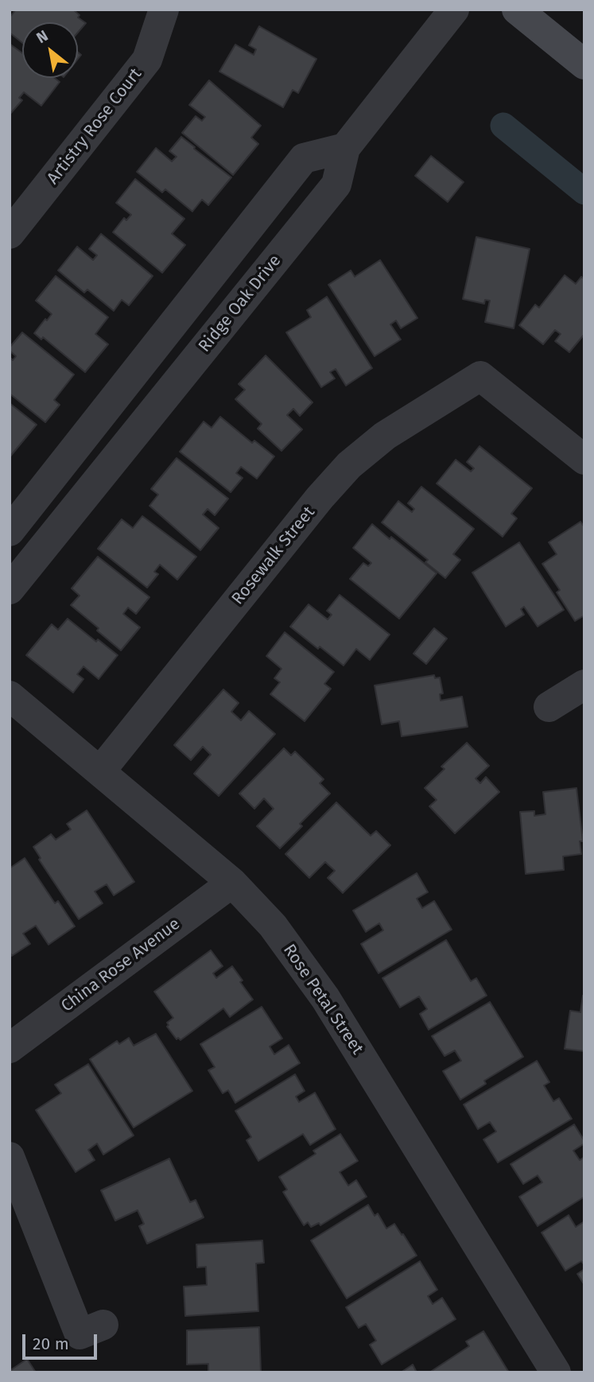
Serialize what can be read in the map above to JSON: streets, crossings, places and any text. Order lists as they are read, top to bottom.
{
  "streets": {
    "street": [
      "Artistry Rose Court",
      "Ridge Oak Drive",
      "Rosewalk Street",
      "China Rose Avenue",
      "Rose Petal Street"
    ]
  },
  "crossings": [
    ["Rosewalk Street", "Rose Petal Street"],
    ["China Rose Avenue", "Rose Petal Street"]
  ],
  "scale_bar": "20 m",
  "north": "top left"
}
